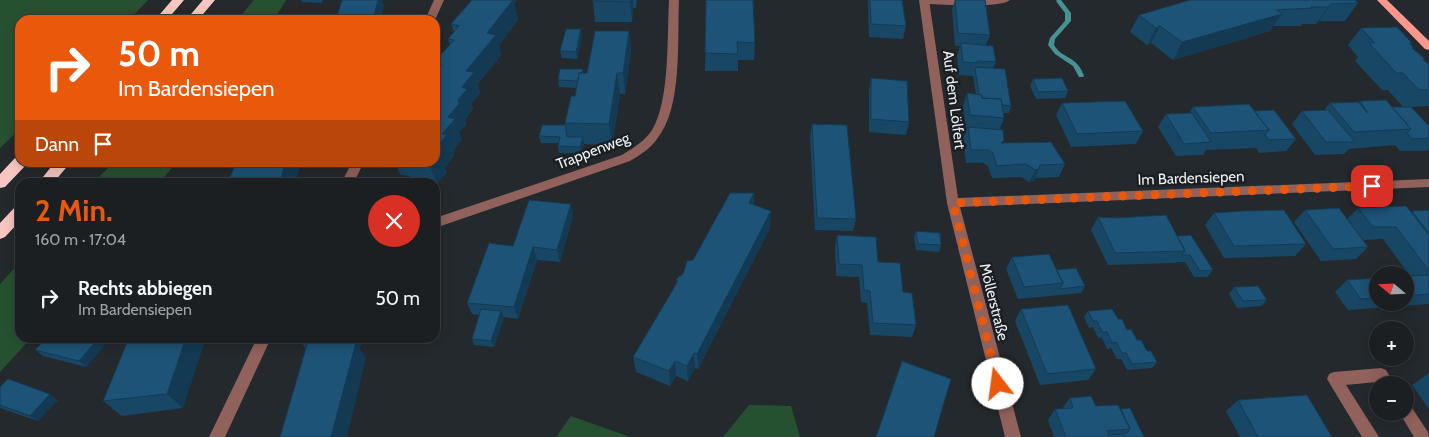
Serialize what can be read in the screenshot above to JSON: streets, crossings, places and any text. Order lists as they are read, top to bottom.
{
  "streets": {
    "street": [
      "Auf dem Lölfert",
      "Trappenweg",
      "Im Bardensiepen",
      "Möllerstraße"
    ]
  },
  "crossings": [
    ["Auf dem Lölfert", "Im Bardensiepen"],
    ["Auf dem Lölfert", "Möllerstraße"],
    ["Im Bardensiepen", "Möllerstraße"]
  ],
  "north": "left",
  "page": {
    "turn": ["50 m", "Im Bardensiepen"],
    "then": "Dann",
    "heading": ["2 Min.", "160 m · 17:04"],
    "list": [
      {
        "name": "Rechts abbiegen",
        "note": "Im Bardensiepen",
        "value": "50 m"
      }
    ],
    "map_buttons": ["+", "−"]
  }
}
